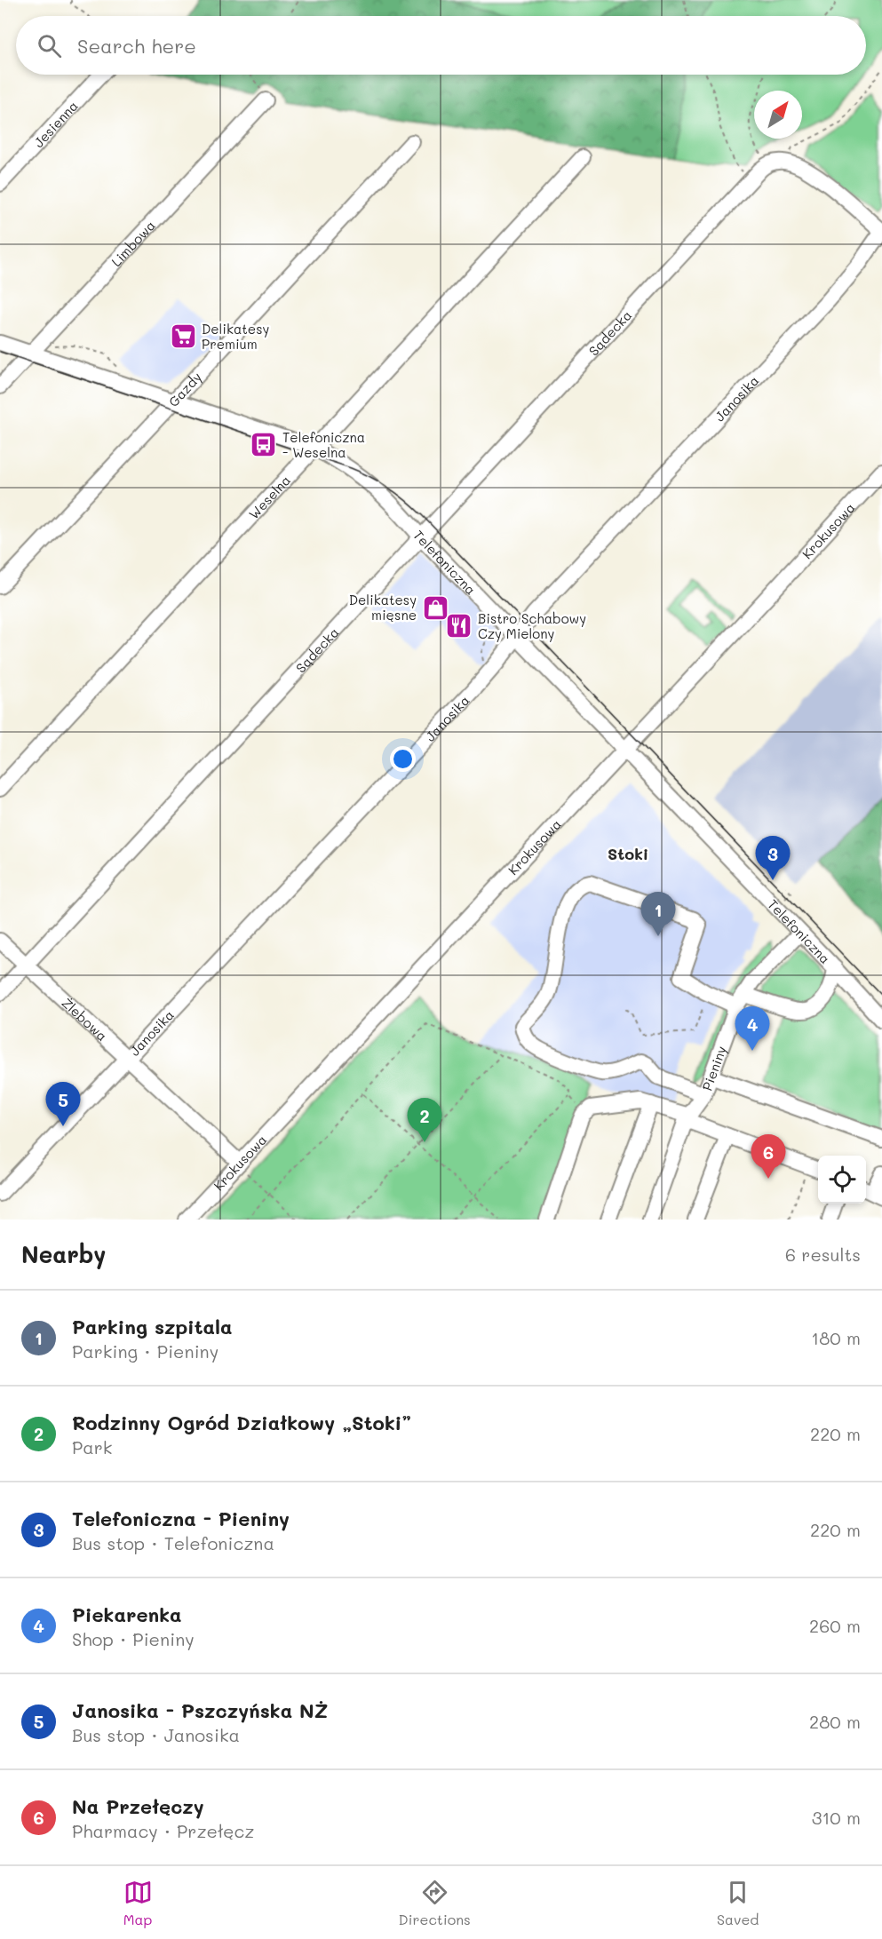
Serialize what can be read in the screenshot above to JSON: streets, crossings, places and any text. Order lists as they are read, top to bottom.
{
  "streets": {
    "street": [
      "Jesienna",
      "Limbowa",
      "Sądecka",
      "Gazdy",
      "Janosika",
      "Weselna",
      "Krokusowa",
      "Telefoniczna",
      "Żlebowa",
      "Pieniny"
    ]
  },
  "crossings": [
    ["Limbowa", "Telefoniczna"],
    ["Sądecka", "Telefoniczna"],
    ["Sądecka", "Żlebowa"],
    ["Gazdy", "Telefoniczna"],
    ["Janosika", "Telefoniczna"],
    ["Janosika", "Żlebowa"],
    ["Weselna", "Telefoniczna"],
    ["Krokusowa", "Telefoniczna"],
    ["Krokusowa", "Żlebowa"],
    ["Telefoniczna", "Pieniny"]
  ],
  "districts": ["Stoki"],
  "places": {
    "supermarket": ["Delikatesy Premium"],
    "bus stop": ["Telefoniczna - Weselna"],
    "shop": ["Delikatesy mięsne"],
    "restaurant": ["Bistro Schabowy Czy Mielony"]
  },
  "north": "top right",
  "page": {
    "search": "Search here",
    "pins": [
      "3",
      "1",
      "4",
      "5",
      "2",
      "6"
    ],
    "heading": ["Nearby", "6 results"],
    "list": [
      {
        "mark": "1",
        "name": "Parking szpitala",
        "note": "Parking · Pieniny",
        "value": "180 m"
      },
      {
        "mark": "2",
        "name": "Rodzinny Ogród Działkowy „Stoki”",
        "note": "Park",
        "value": "220 m"
      },
      {
        "mark": "3",
        "name": "Telefoniczna - Pieniny",
        "note": "Bus stop · Telefoniczna",
        "value": "220 m"
      },
      {
        "mark": "4",
        "name": "Piekarenka",
        "note": "Shop · Pieniny",
        "value": "260 m"
      },
      {
        "mark": "5",
        "name": "Janosika - Pszczyńska NŻ",
        "note": "Bus stop · Janosika",
        "value": "280 m"
      },
      {
        "mark": "6",
        "name": "Na Przełęczy",
        "note": "Pharmacy · Przełęcz",
        "value": "310 m"
      }
    ],
    "nav": ["Map", "Directions", "Saved"]
  }
}
